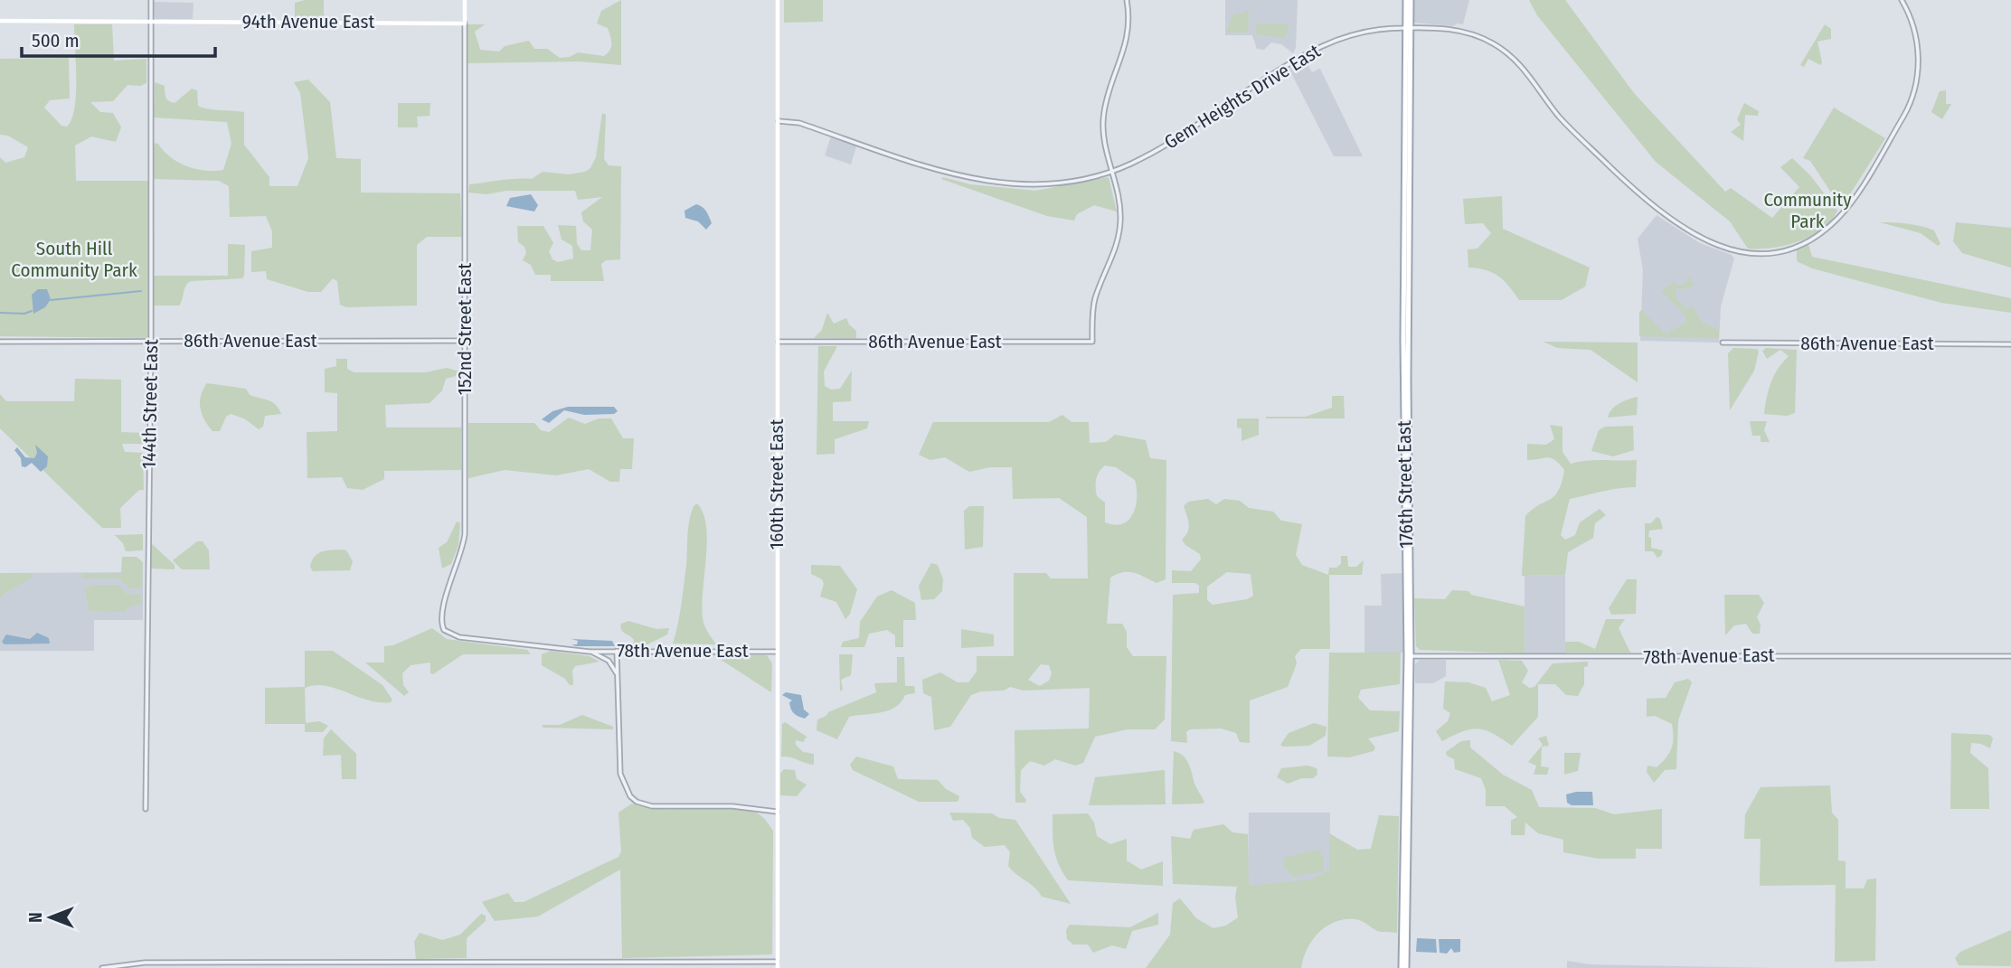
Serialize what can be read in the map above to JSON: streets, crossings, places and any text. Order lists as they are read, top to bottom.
{
  "streets": {
    "main road": [
      "94th Avenue East",
      "152nd Street East",
      "160th Street East",
      "176th Street East"
    ],
    "street": [
      "Gem Heights Drive East",
      "86th Avenue East",
      "144th Street East",
      "78th Avenue East"
    ]
  },
  "crossings": [
    ["94th Avenue East", "152nd Street East"],
    ["94th Avenue East", "144th Street East"],
    ["Gem Heights Drive East", "86th Avenue East"],
    ["Gem Heights Drive East", "160th Street East"],
    ["Gem Heights Drive East", "176th Street East"],
    ["152nd Street East", "86th Avenue East"],
    ["152nd Street East", "78th Avenue East"],
    ["86th Avenue East", "144th Street East"],
    ["86th Avenue East", "160th Street East"],
    ["160th Street East", "78th Avenue East"],
    ["176th Street East", "78th Avenue East"]
  ],
  "parks": ["Community Park", "South Hill Community Park"],
  "scale_bar": "500 m",
  "north": "left"
}
